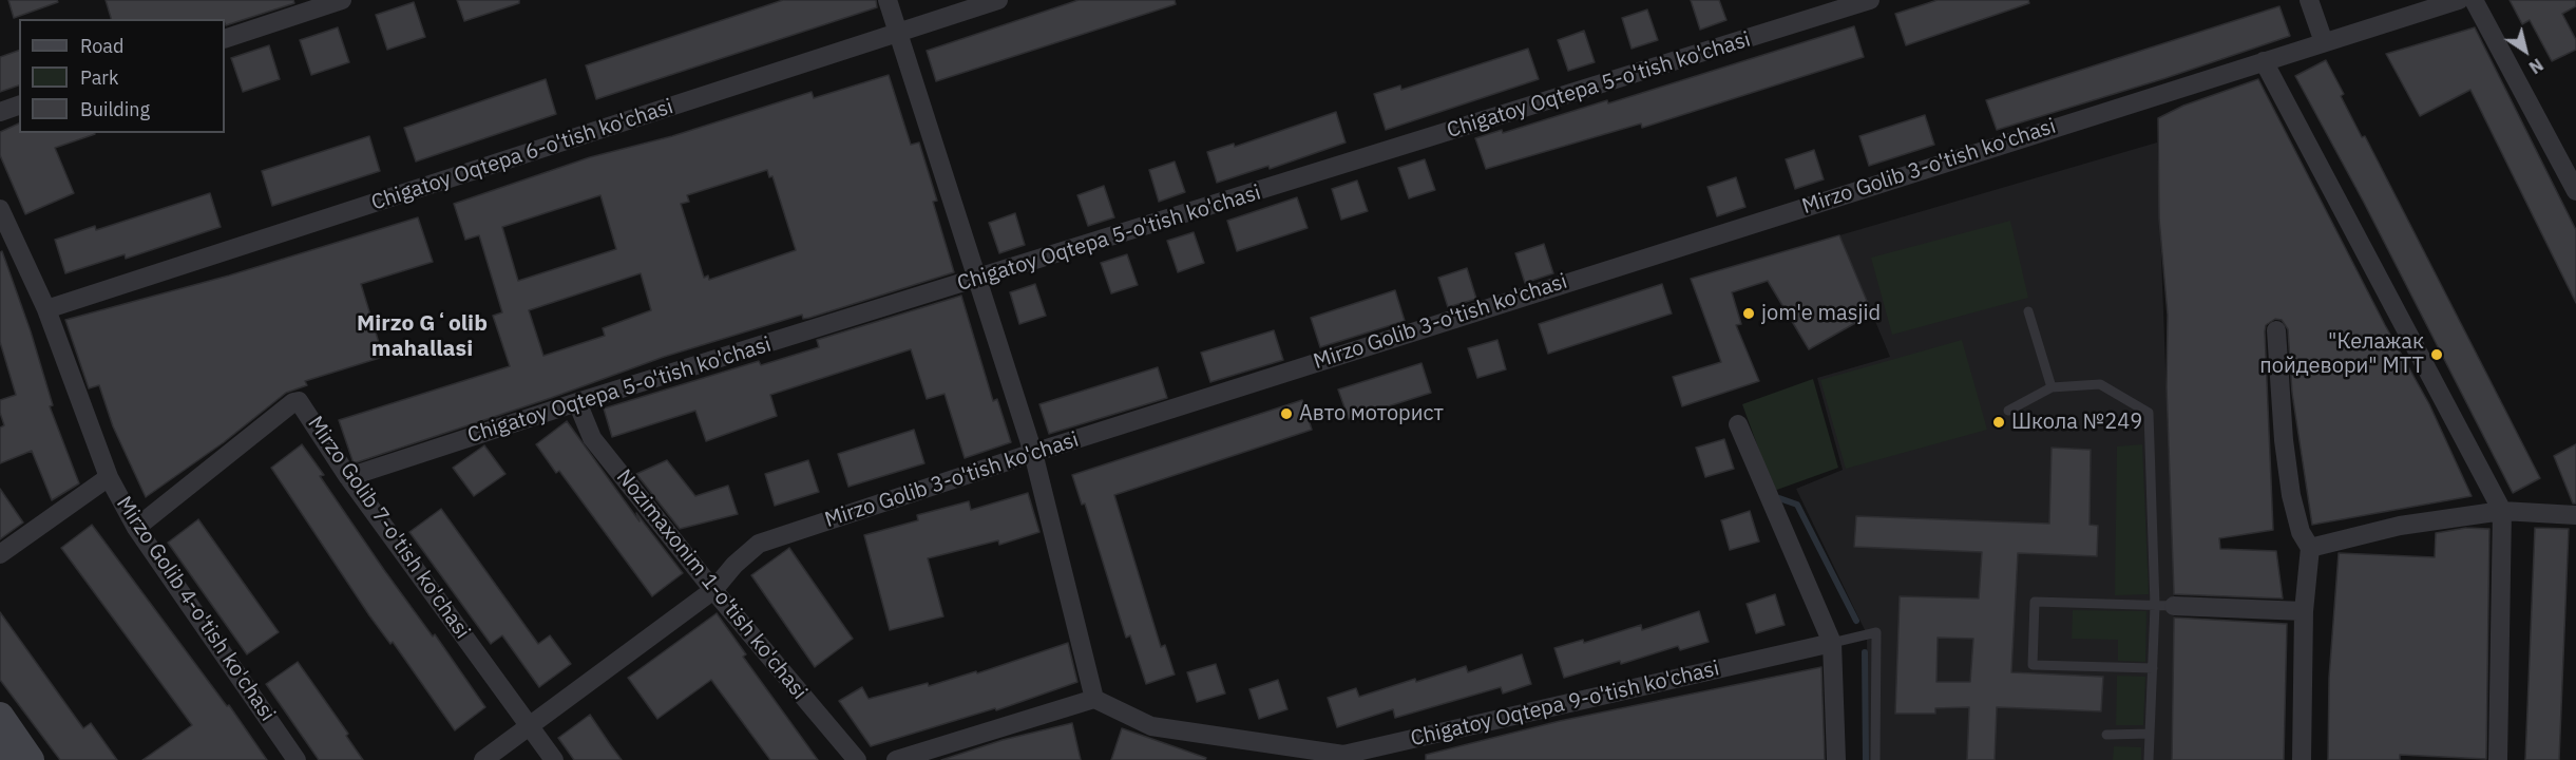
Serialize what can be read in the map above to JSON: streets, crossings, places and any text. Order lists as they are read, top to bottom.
{
  "streets": {
    "street": [
      "Chigatoy Oqtepa 5-o'tish ko'chasi",
      "Chigatoy Oqtepa 6-o'tish ko'chasi",
      "Mirzo Golib 3-o'tish ko'chasi",
      "Mirzo Golib 7-o'tish ko'chasi",
      "Nozimaxonim 1-o'tish ko'chasi",
      "Mirzo Golib 4-o'tish ko'chasi",
      "Chigatoy Oqtepa 9-o'tish ko'chasi"
    ]
  },
  "crossings": [
    ["Chigatoy Oqtepa 5-o'tish ko'chasi", "Mirzo Golib 7-o'tish ko'chasi"],
    ["Chigatoy Oqtepa 5-o'tish ko'chasi", "Nozimaxonim 1-o'tish ko'chasi"],
    ["Chigatoy Oqtepa 6-o'tish ko'chasi", "Mirzo Golib 4-o'tish ko'chasi"],
    ["Mirzo Golib 3-o'tish ko'chasi", "Mirzo Golib 7-o'tish ko'chasi"],
    ["Mirzo Golib 3-o'tish ko'chasi", "Nozimaxonim 1-o'tish ko'chasi"],
    ["Mirzo Golib 7-o'tish ko'chasi", "Mirzo Golib 4-o'tish ko'chasi"]
  ],
  "districts": ["Mirzo Gʻolib mahallasi"],
  "places": [
    "jom'e masjid",
    "\"Келажак пойдевори\" МТТ",
    "Авто моторист",
    "Школа №249"
  ],
  "legend": ["Road", "Park", "Building"],
  "north": "bottom right"
}
